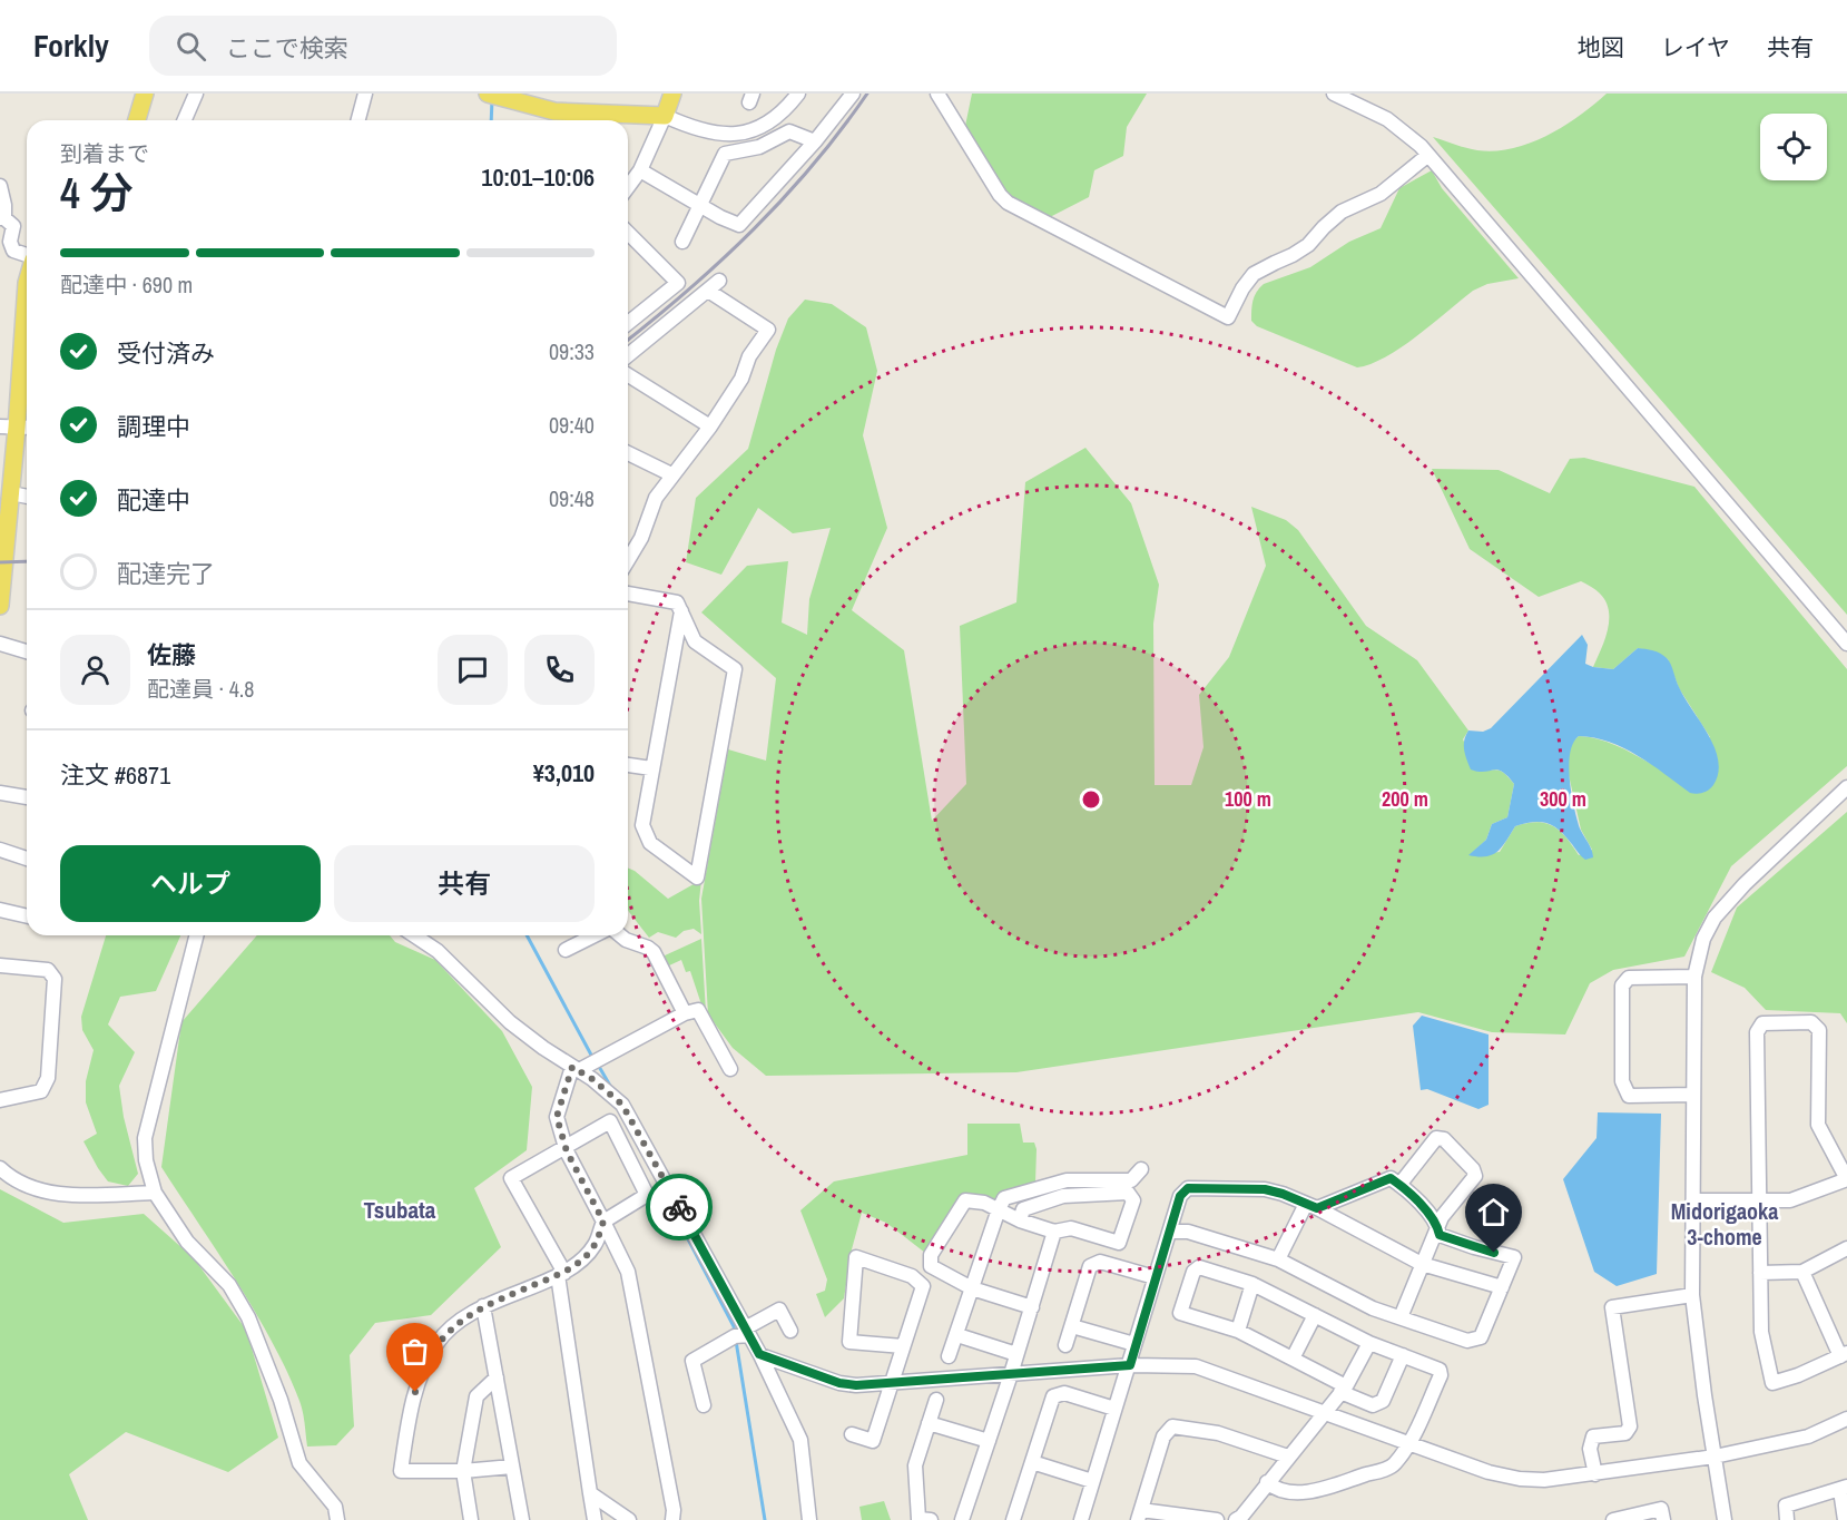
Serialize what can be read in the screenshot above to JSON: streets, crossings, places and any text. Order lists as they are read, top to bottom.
{
  "districts": ["Tsubata", "Midorigaoka 3-chome"],
  "page": {
    "header": "Forkly",
    "search": "ここで検索",
    "nav": ["地図", "レイヤ", "共有"],
    "heading": ["4 分", "到着まで", "10:01–10:06"],
    "panel": [
      "佐藤",
      "配達員 · 4.8",
      "注文 #6871",
      "¥3,010"
    ],
    "bar": "配達中 · 690 m",
    "list": [
      ["受付済み", "09:33"],
      ["調理中", "09:40"],
      ["配達中", "09:48"],
      "配達完了"
    ],
    "buttons": ["ヘルプ", "共有"]
  },
  "rings": ["100 m", "200 m", "300 m"]
}
